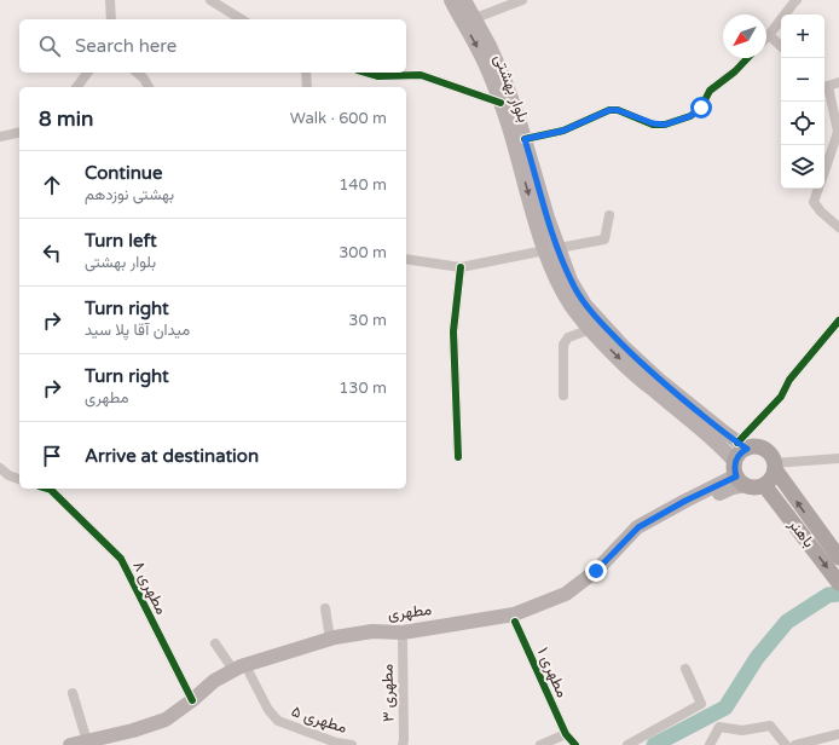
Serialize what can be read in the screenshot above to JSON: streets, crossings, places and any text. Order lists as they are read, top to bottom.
{
  "streets": {
    "main road": ["بلوار بهشتی", "باهنر", "مطهری"],
    "street": [
      "مطهری ۸",
      "مطهری ۱",
      "مطهری ۳",
      "مطهری ۵"
    ]
  },
  "crossings": [
    ["بلوار بهشتی", "باهنر"],
    ["بلوار بهشتی", "مطهری"],
    ["باهنر", "مطهری"],
    ["مطهری ۸", "مطهری"],
    ["مطهری", "مطهری ۱"],
    ["مطهری", "مطهری ۳"],
    ["مطهری", "مطهری ۵"]
  ],
  "north": "bottom left",
  "page": {
    "map_buttons": ["+", "−"],
    "search": "Search here",
    "heading": ["8 min", "Walk · 600 m"],
    "list": [
      ["Continue", "بهشتی نوزدهم", "140 m"],
      ["Turn left", "بلوار بهشتی", "300 m"],
      ["Turn right", "میدان آقا پلا سید", "30 m"],
      ["Turn right", "مطهری", "130 m"],
      "Arrive at destination"
    ]
  }
}
